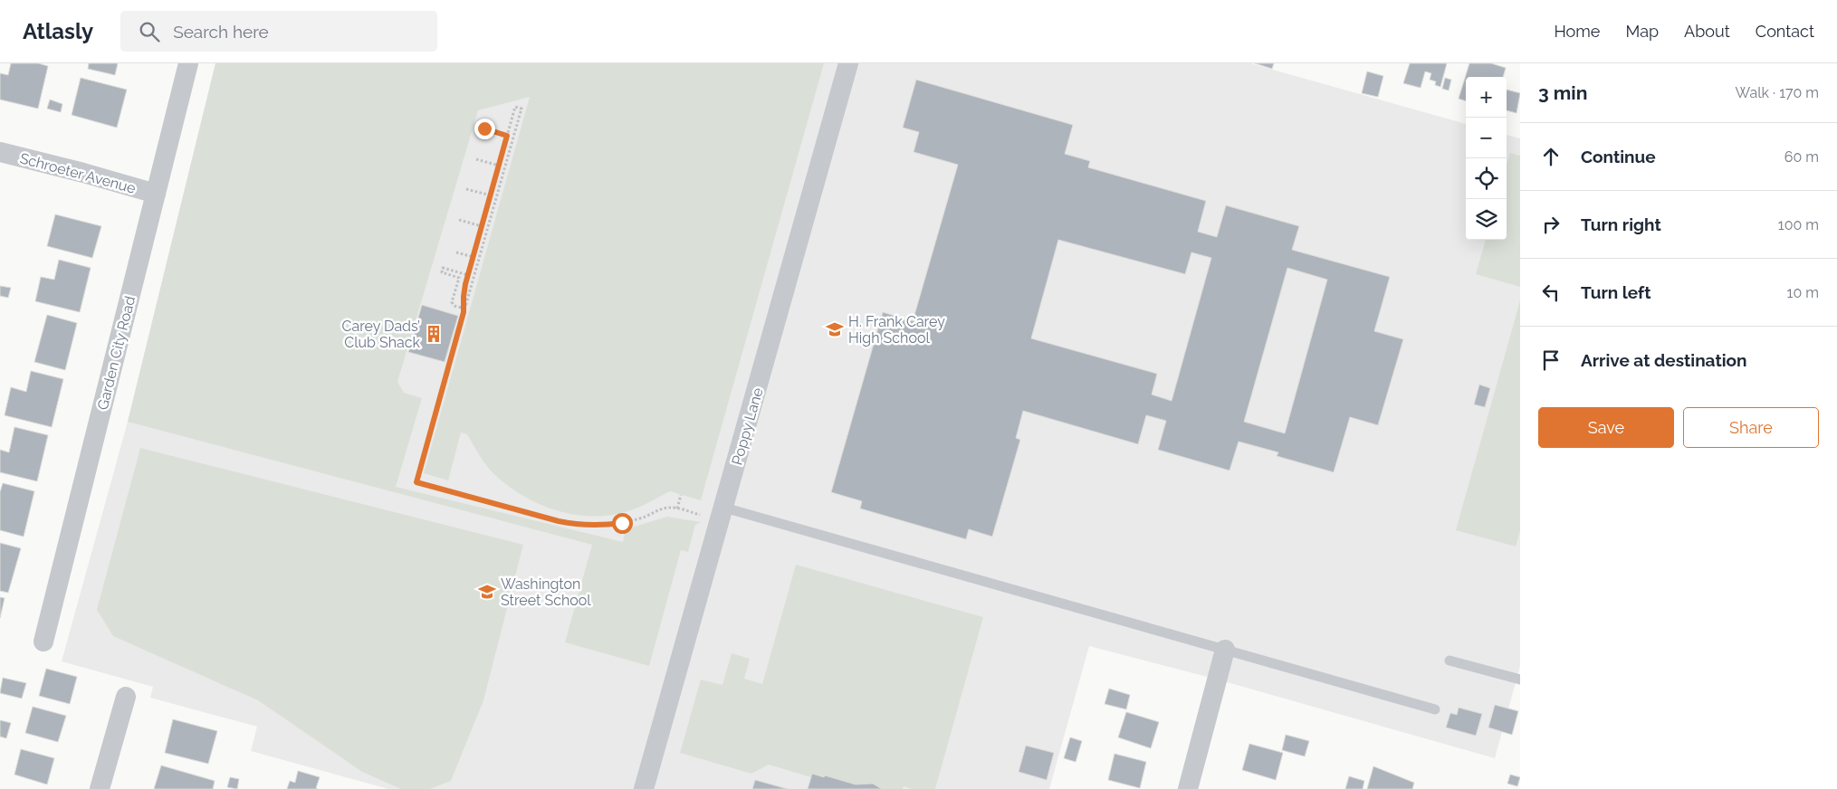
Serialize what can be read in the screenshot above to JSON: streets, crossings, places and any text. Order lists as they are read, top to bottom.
{
  "streets": {
    "street": ["Schroeter Avenue", "Garden City Road", "Poppy Lane"]
  },
  "crossings": [
    ["Schroeter Avenue", "Garden City Road"]
  ],
  "places": {
    "school or university": ["H. Frank Carey High School", "Washington Street School"],
    "building": ["Carey Dads’ Club Shack"]
  },
  "page": {
    "header": "Atlasly",
    "search": "Search here",
    "nav": [
      "Home",
      "Map",
      "About",
      "Contact"
    ],
    "heading": ["3 min", "Walk · 170 m"],
    "map_buttons": ["+", "−"],
    "list": [
      ["Continue", "60 m"],
      ["Turn right", "100 m"],
      ["Turn left", "10 m"],
      "Arrive at destination"
    ],
    "buttons": ["Save", "Share"]
  }
}
